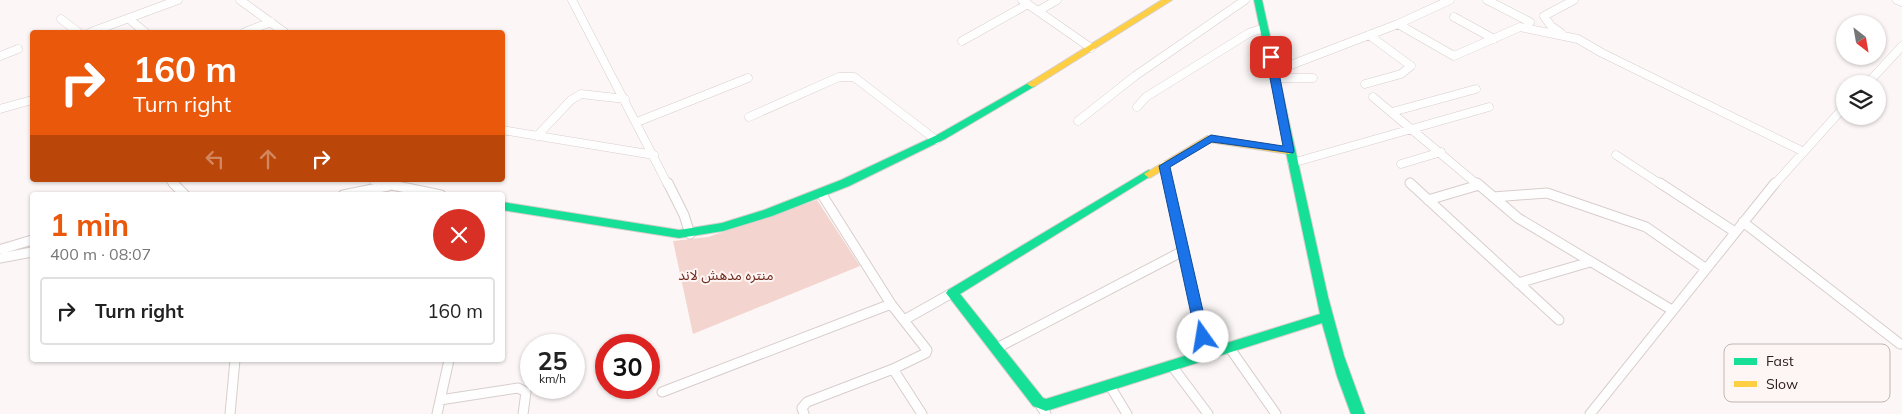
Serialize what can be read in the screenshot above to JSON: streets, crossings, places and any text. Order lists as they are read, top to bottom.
{
  "parks": ["منتره مدهش لاند"],
  "legend": ["Fast", "Slow"],
  "north": "bottom right",
  "page": {
    "turn": ["160 m", "Turn right"],
    "heading": ["1 min", "400 m · 08:07"],
    "list": [
      {
        "name": "Turn right",
        "value": "160 m"
      }
    ],
    "speed": "25 km/h",
    "limit": "30"
  }
}
